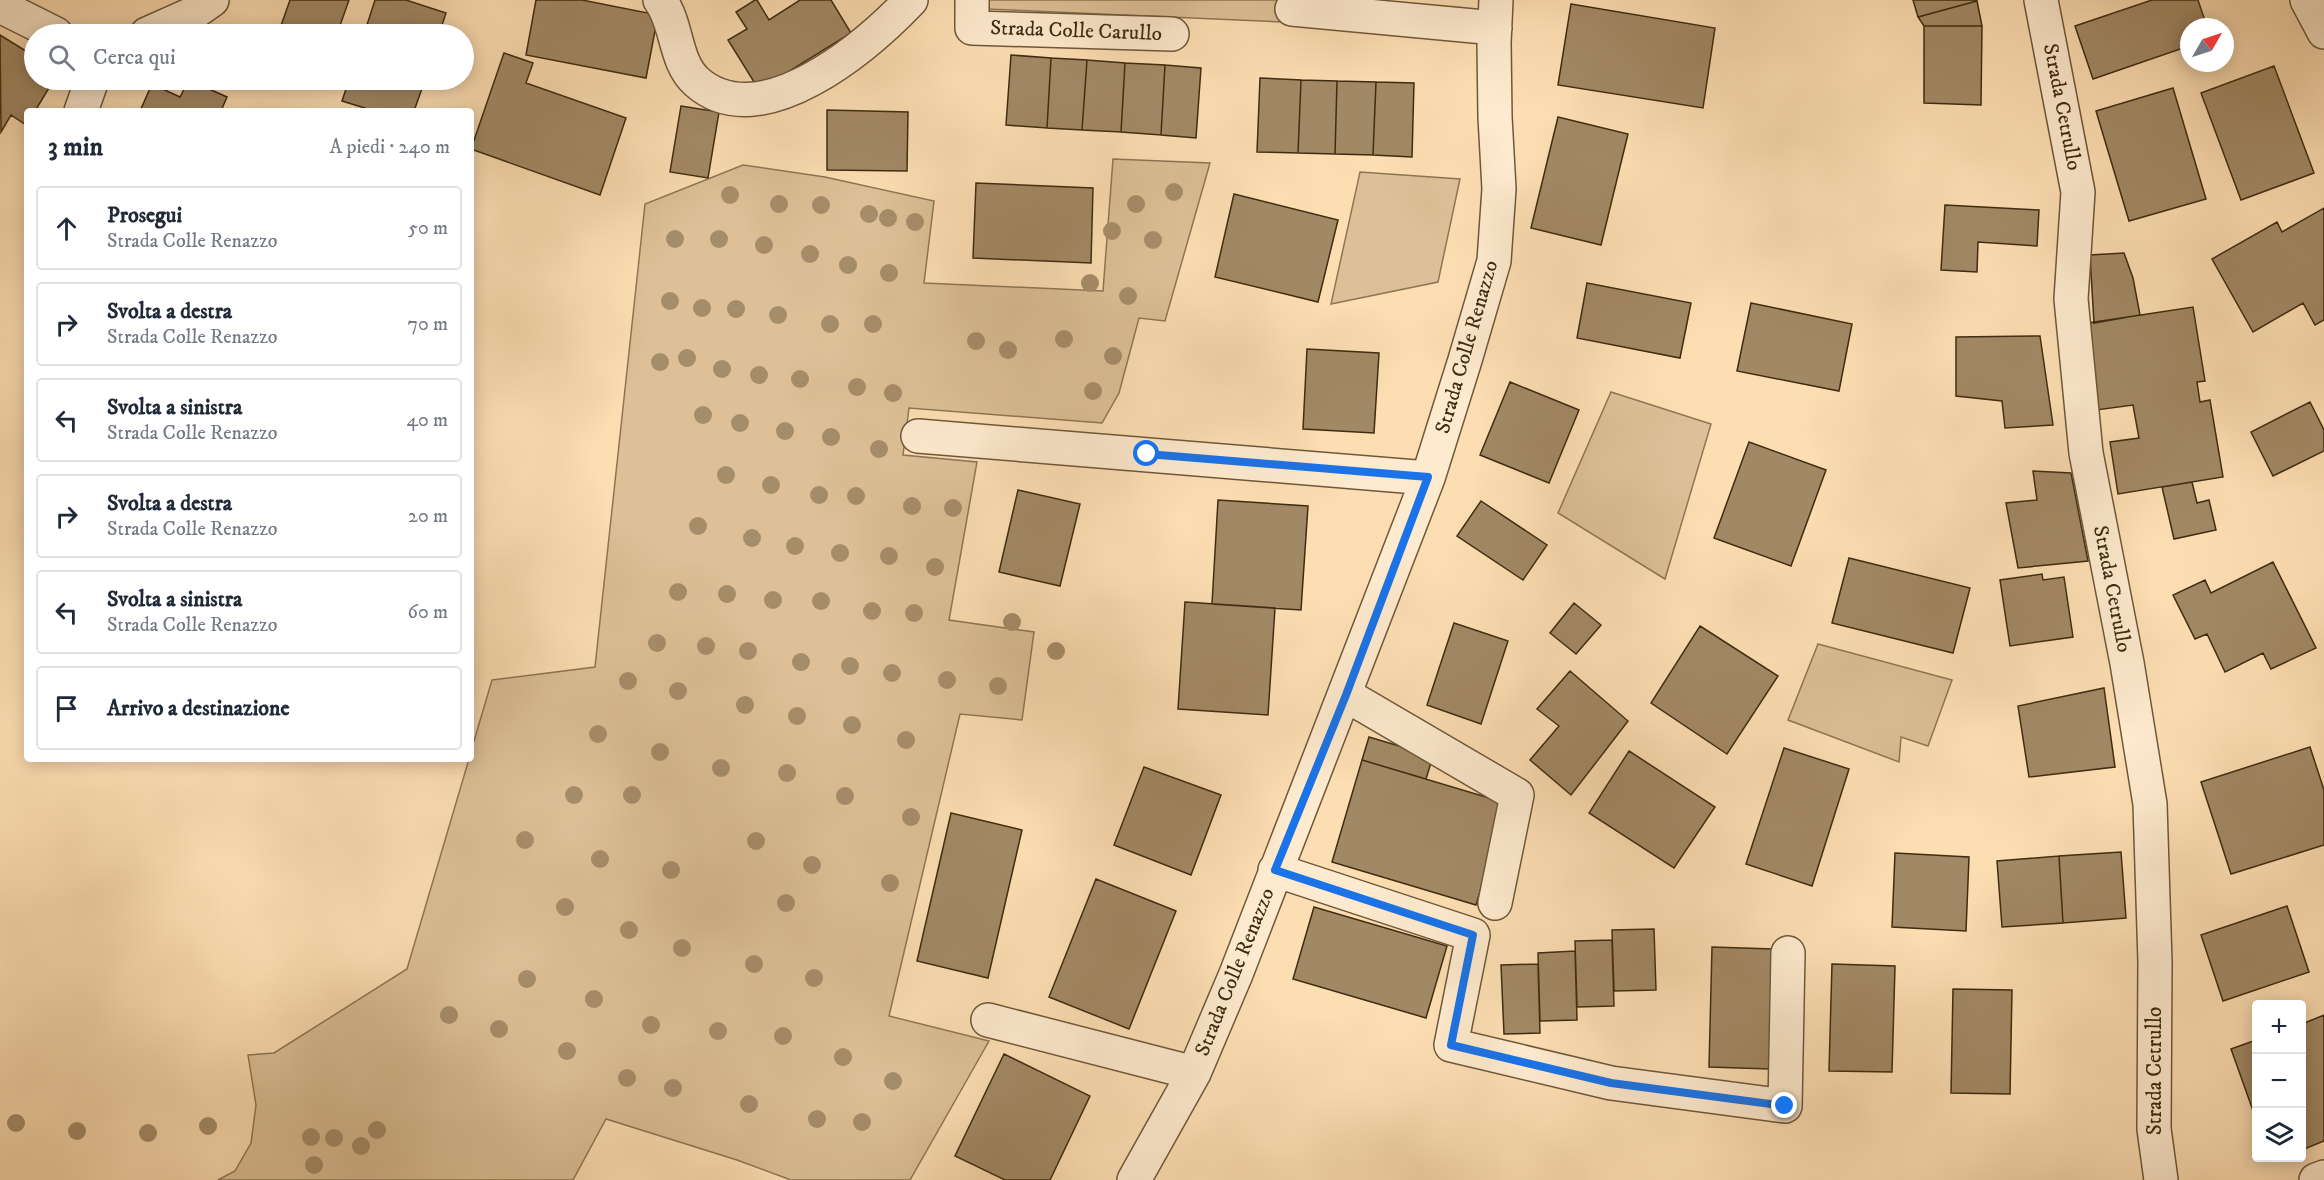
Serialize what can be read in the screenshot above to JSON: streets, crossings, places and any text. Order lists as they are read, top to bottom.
{
  "streets": {
    "street": ["Strada Colle Carullo", "Strada Cetrullo", "Strada Colle Renazzo"]
  },
  "north": "top right",
  "page": {
    "search": "Cerca qui",
    "heading": ["3 min", "A piedi · 240 m"],
    "list": [
      ["Prosegui", "Strada Colle Renazzo", "50 m"],
      ["Svolta a destra", "Strada Colle Renazzo", "70 m"],
      ["Svolta a sinistra", "Strada Colle Renazzo", "40 m"],
      ["Svolta a destra", "Strada Colle Renazzo", "20 m"],
      ["Svolta a sinistra", "Strada Colle Renazzo", "60 m"],
      "Arrivo a destinazione"
    ],
    "map_buttons": ["+", "−"]
  }
}
